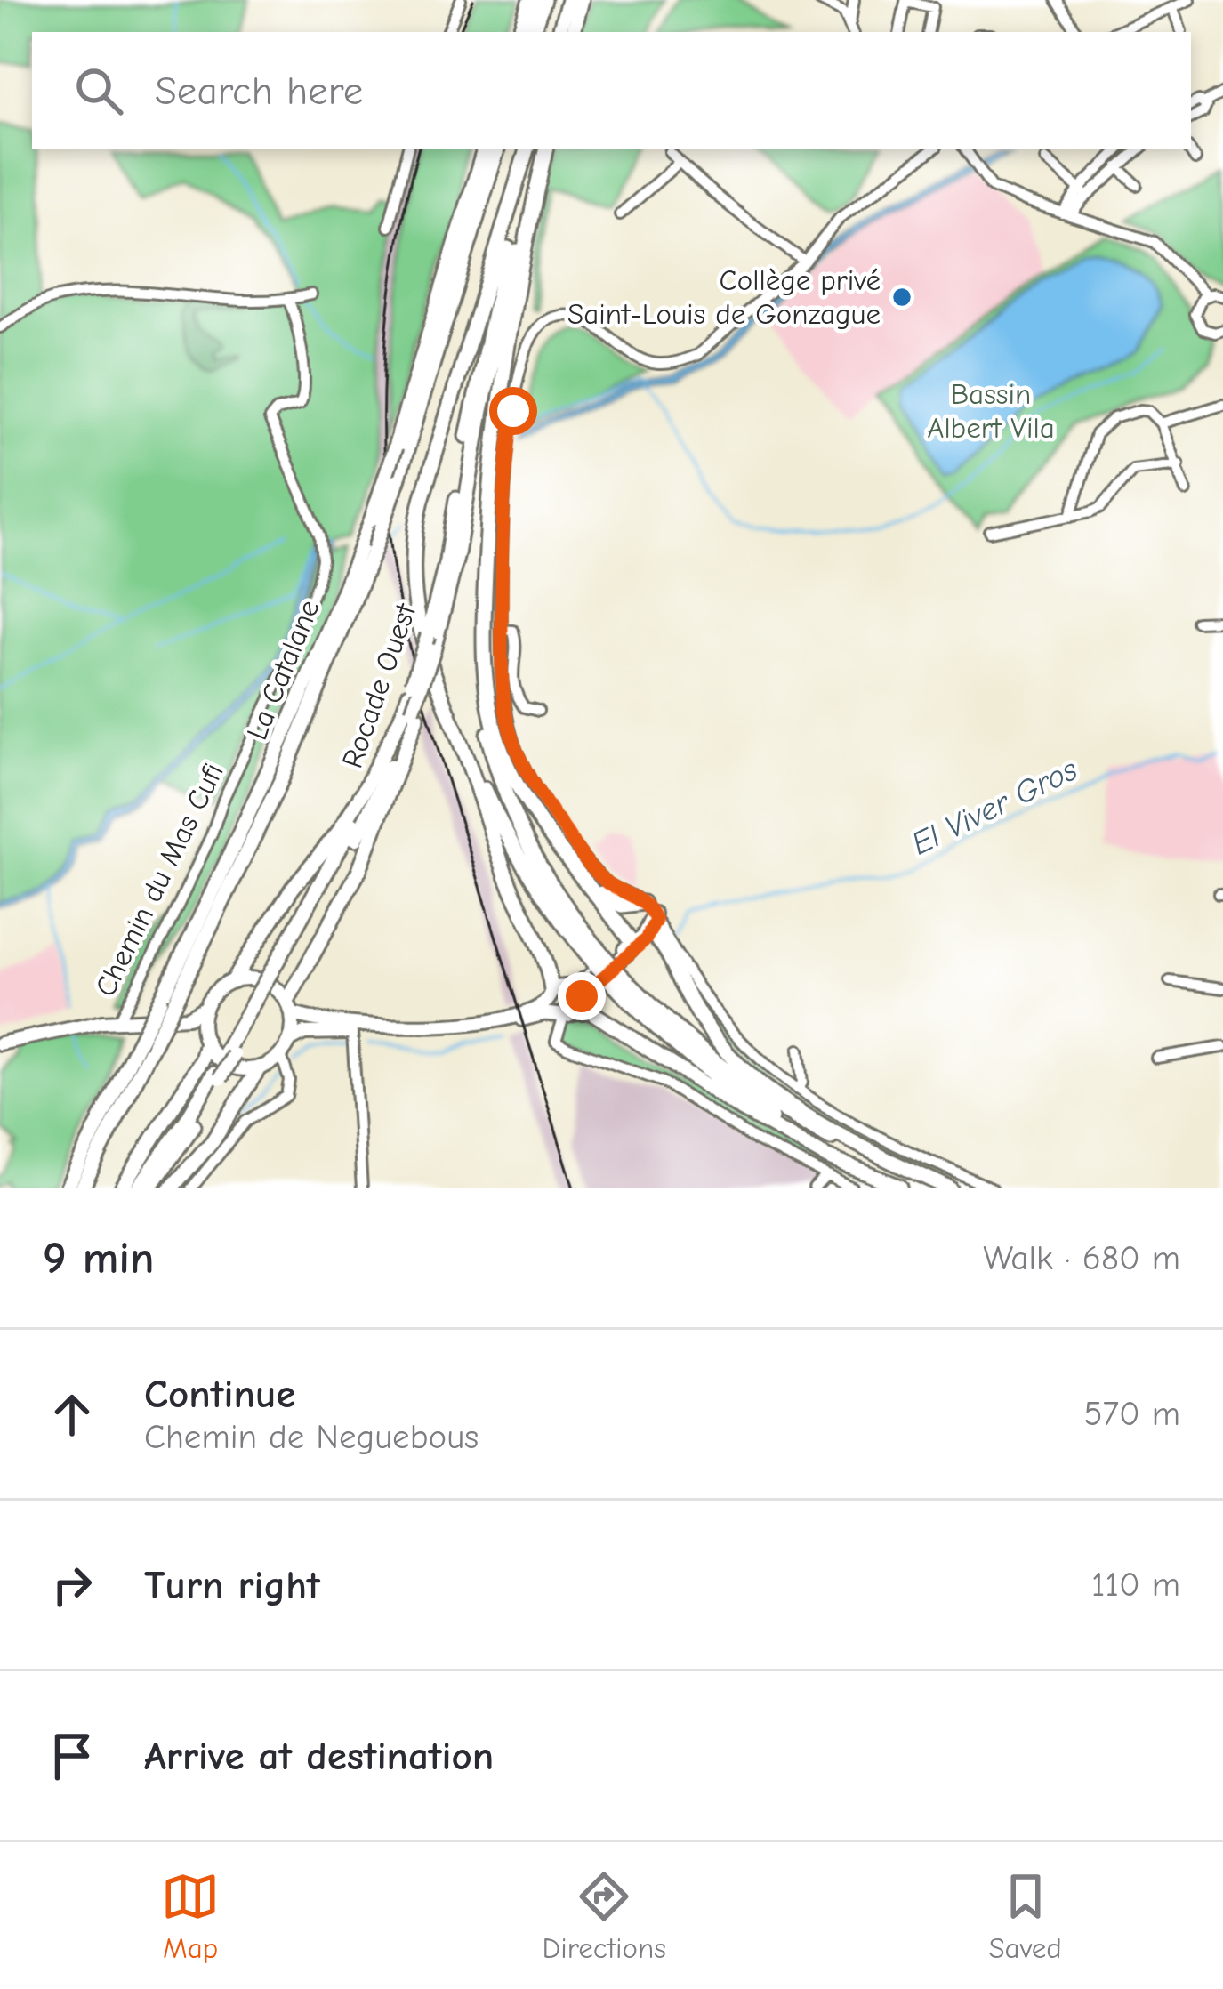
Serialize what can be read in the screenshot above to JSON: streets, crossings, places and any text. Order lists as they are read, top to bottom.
{
  "streets": {
    "highway": ["La Catalane", "Rocade Ouest"],
    "street": ["Chemin du Mas Cufi"]
  },
  "water": ["El Viver Gros"],
  "parks": ["Bassin Albert Vila"],
  "places": ["Collège privé Saint-Louis de Gonzague"],
  "page": {
    "search": "Search here",
    "heading": ["9 min", "Walk · 680 m"],
    "list": [
      ["Continue", "Chemin de Neguebous", "570 m"],
      ["Turn right", "110 m"],
      "Arrive at destination"
    ],
    "nav": ["Map", "Directions", "Saved"]
  }
}
